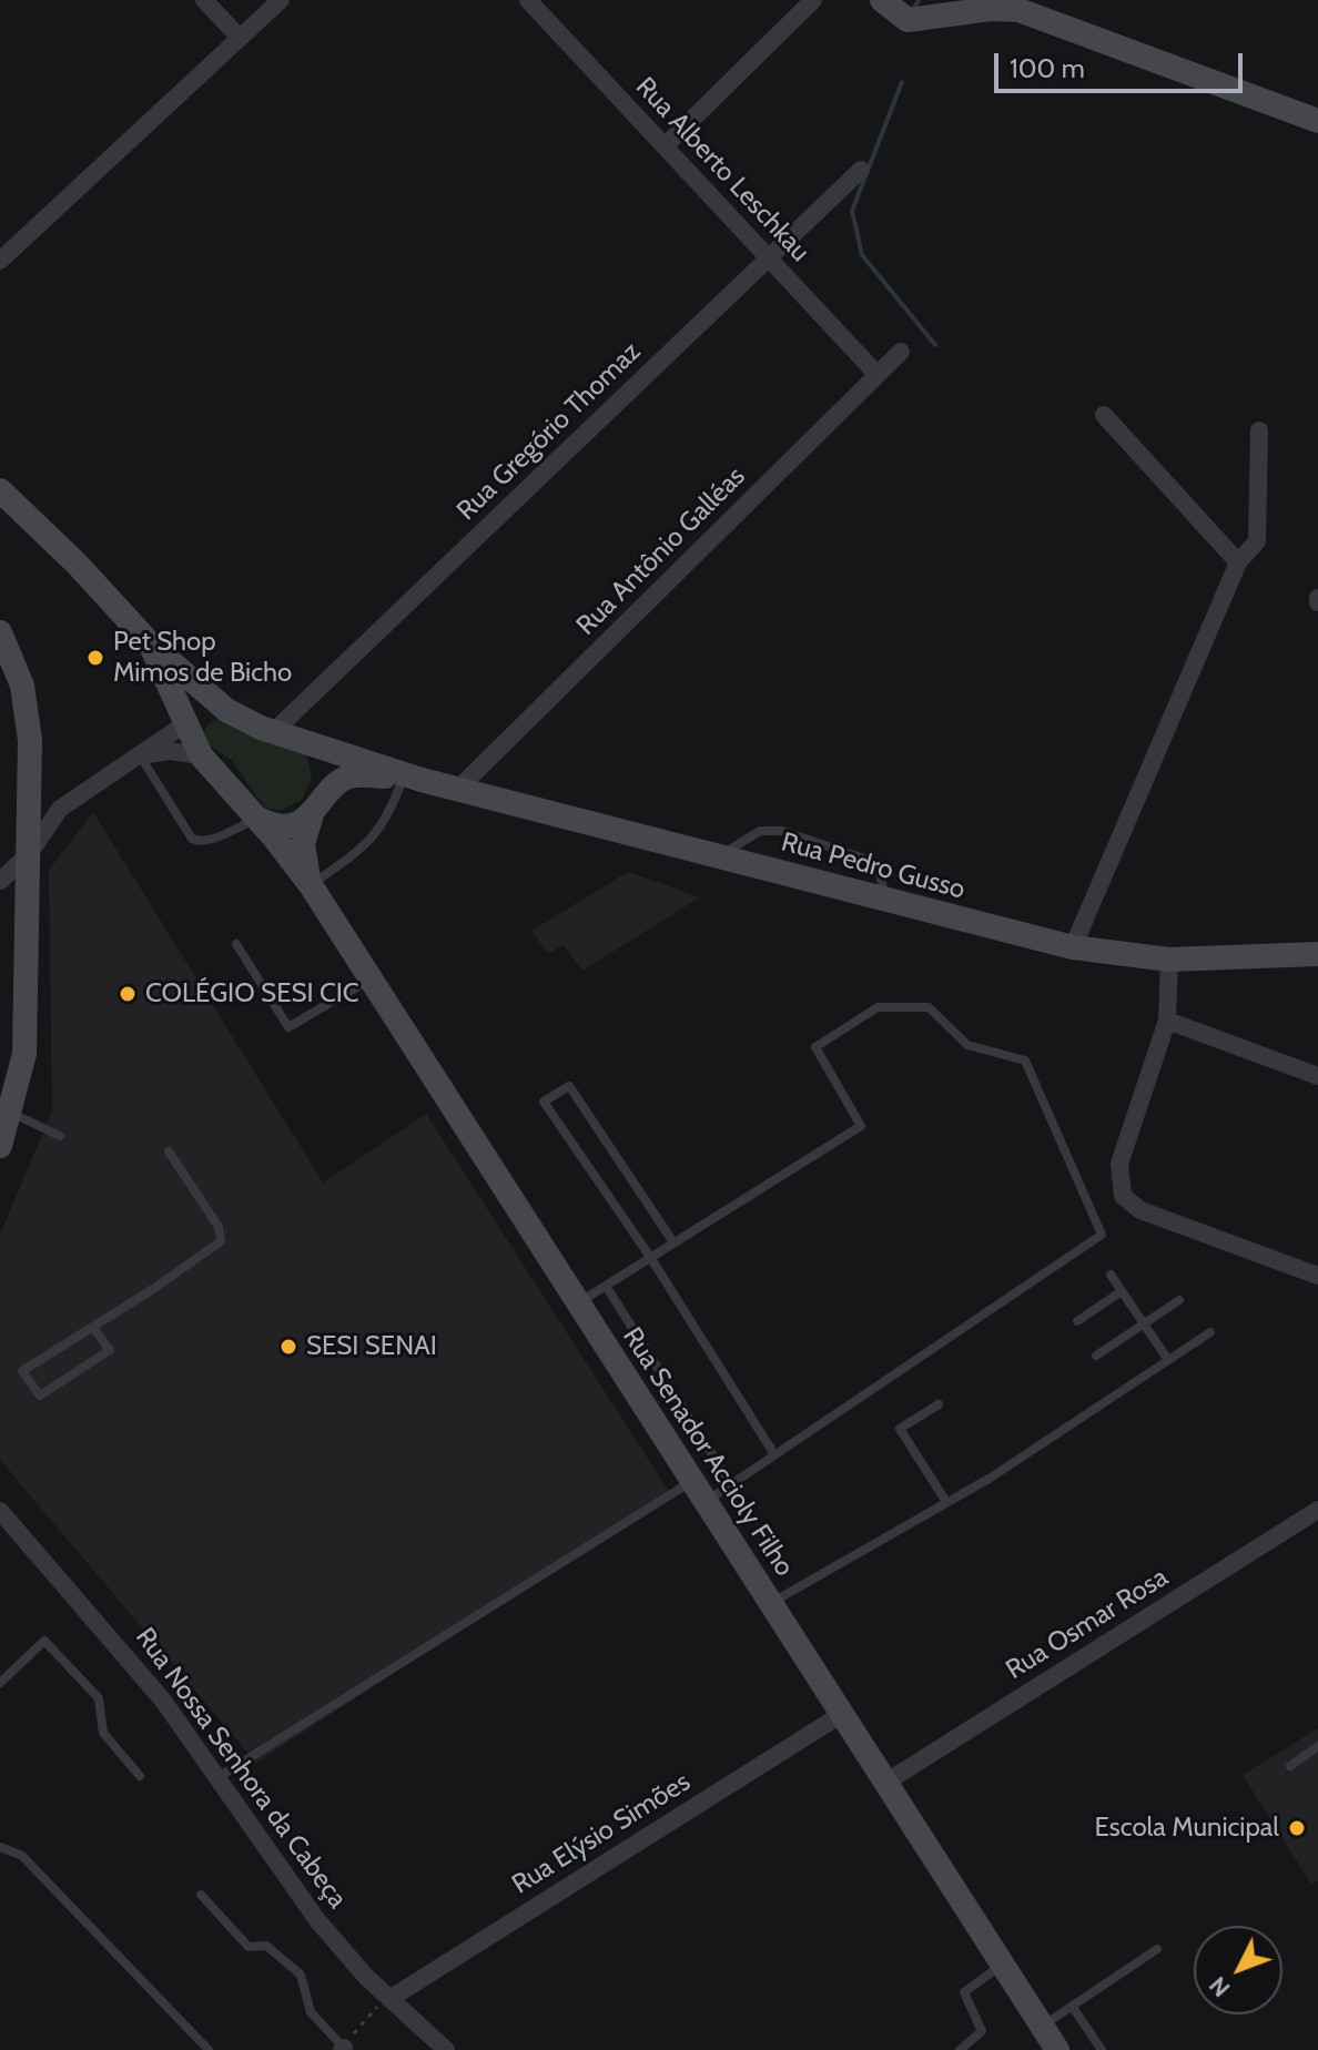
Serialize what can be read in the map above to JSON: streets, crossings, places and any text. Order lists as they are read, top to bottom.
{
  "streets": {
    "main road": ["Rua Pedro Gusso", "Rua Senador Accioly Filho"],
    "street": [
      "Rua Alberto Leschkau",
      "Rua Gregório Thomaz",
      "Rua Antônio Galléas",
      "Rua Osmar Rosa",
      "Rua Nossa Senhora da Cabeça",
      "Rua Elýsio Simões"
    ]
  },
  "crossings": [
    ["Rua Alberto Leschkau", "Rua Gregório Thomaz"],
    ["Rua Alberto Leschkau", "Rua Antônio Galléas"],
    ["Rua Gregório Thomaz", "Rua Pedro Gusso"],
    ["Rua Antônio Galléas", "Rua Pedro Gusso"],
    ["Rua Pedro Gusso", "Rua Senador Accioly Filho"],
    ["Rua Senador Accioly Filho", "Rua Osmar Rosa"],
    ["Rua Senador Accioly Filho", "Rua Elýsio Simões"],
    ["Rua Nossa Senhora da Cabeça", "Rua Elýsio Simões"]
  ],
  "places": [
    "Pet Shop Mimos de Bicho",
    "COLÉGIO SESI CIC",
    "SESI SENAI",
    "Escola Municipal"
  ],
  "scale_bar": "100 m",
  "north": "bottom left"
}
